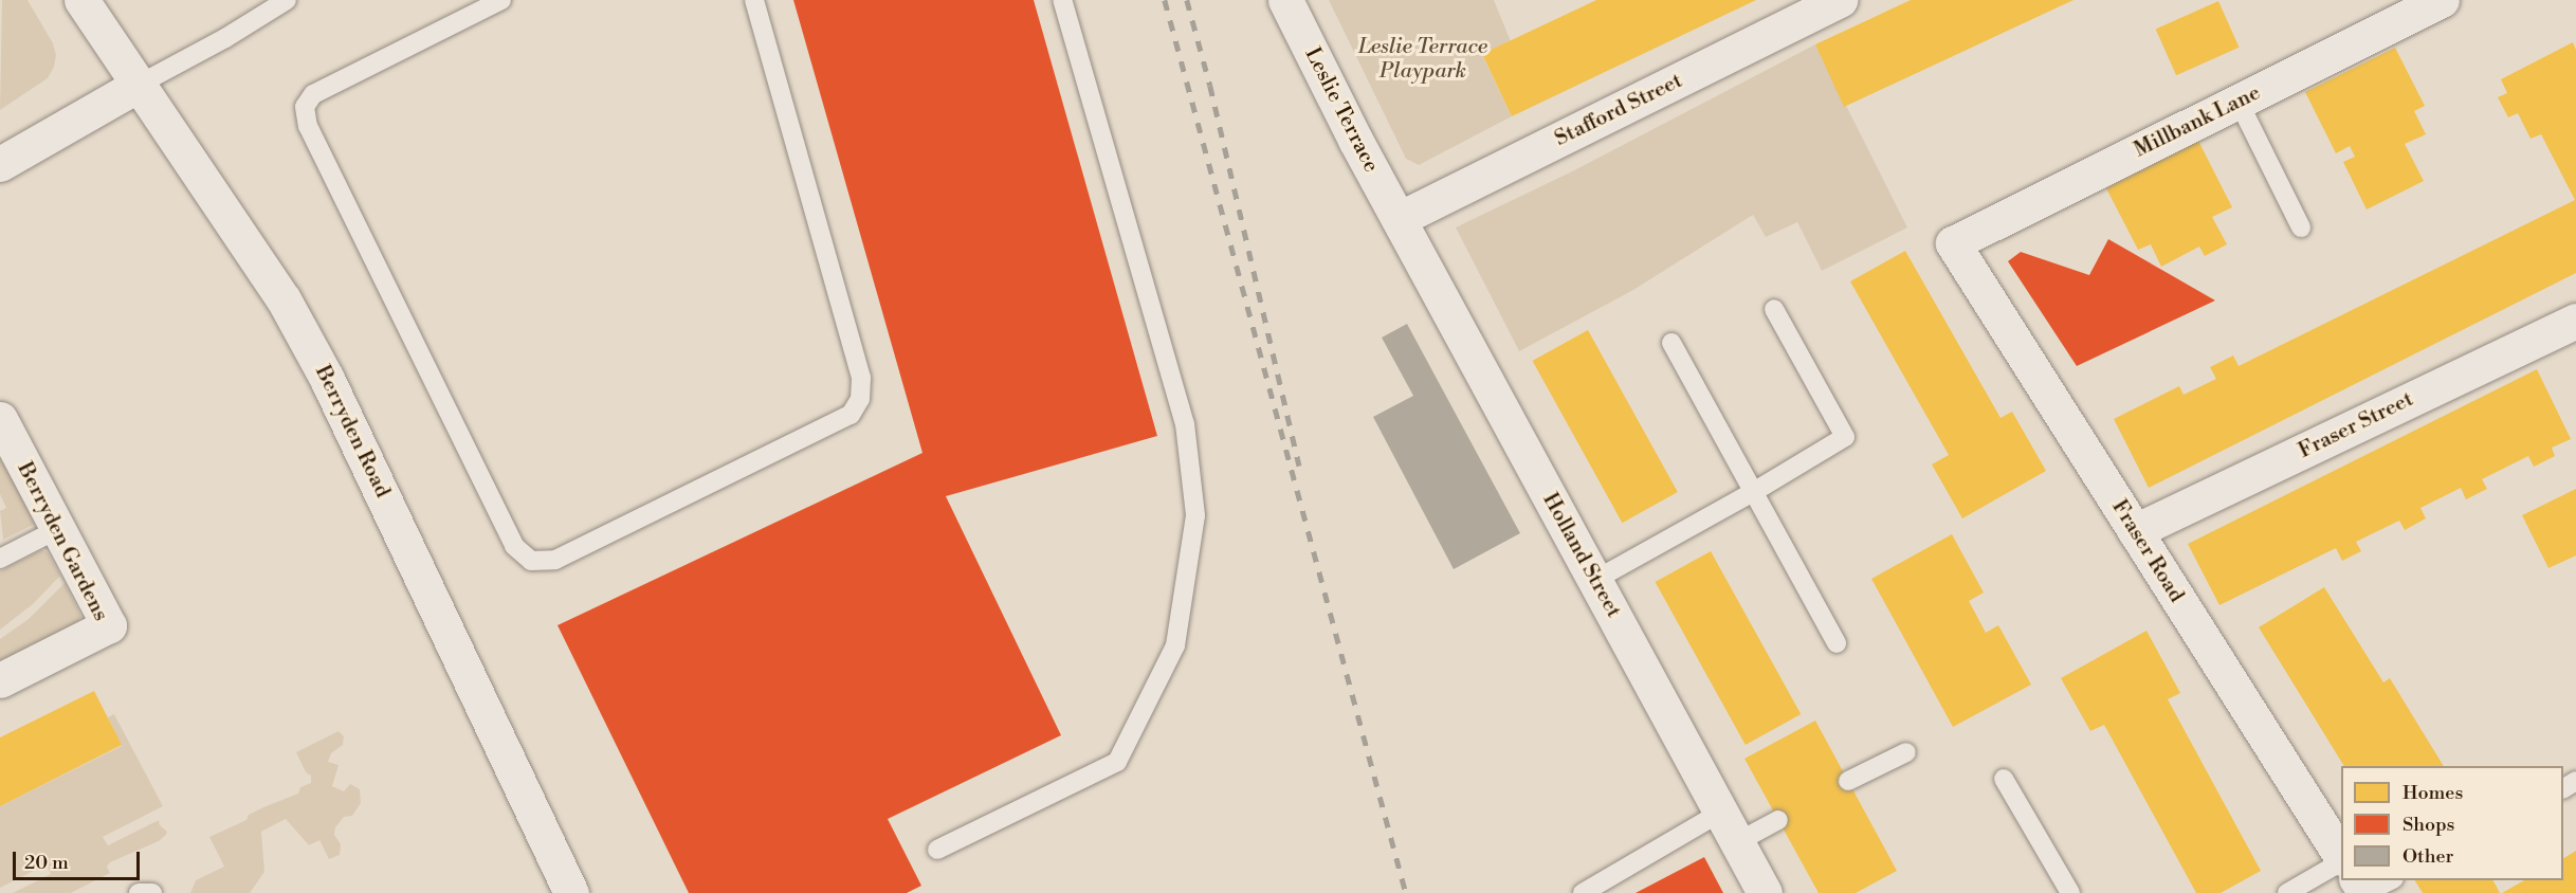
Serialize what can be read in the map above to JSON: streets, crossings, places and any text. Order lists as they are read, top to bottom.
{
  "streets": {
    "street": [
      "Leslie Terrace",
      "Stafford Street",
      "Millbank Lane",
      "Fraser Street",
      "Berryden Road",
      "Berryden Gardens",
      "Fraser Road",
      "Holland Street"
    ]
  },
  "crossings": [
    ["Leslie Terrace", "Stafford Street"],
    ["Leslie Terrace", "Holland Street"],
    ["Stafford Street", "Holland Street"],
    ["Millbank Lane", "Fraser Road"],
    ["Fraser Street", "Fraser Road"]
  ],
  "parks": ["Leslie Terrace Playpark"],
  "legend": ["Homes", "Shops", "Other"],
  "scale_bar": "20 m"
}
